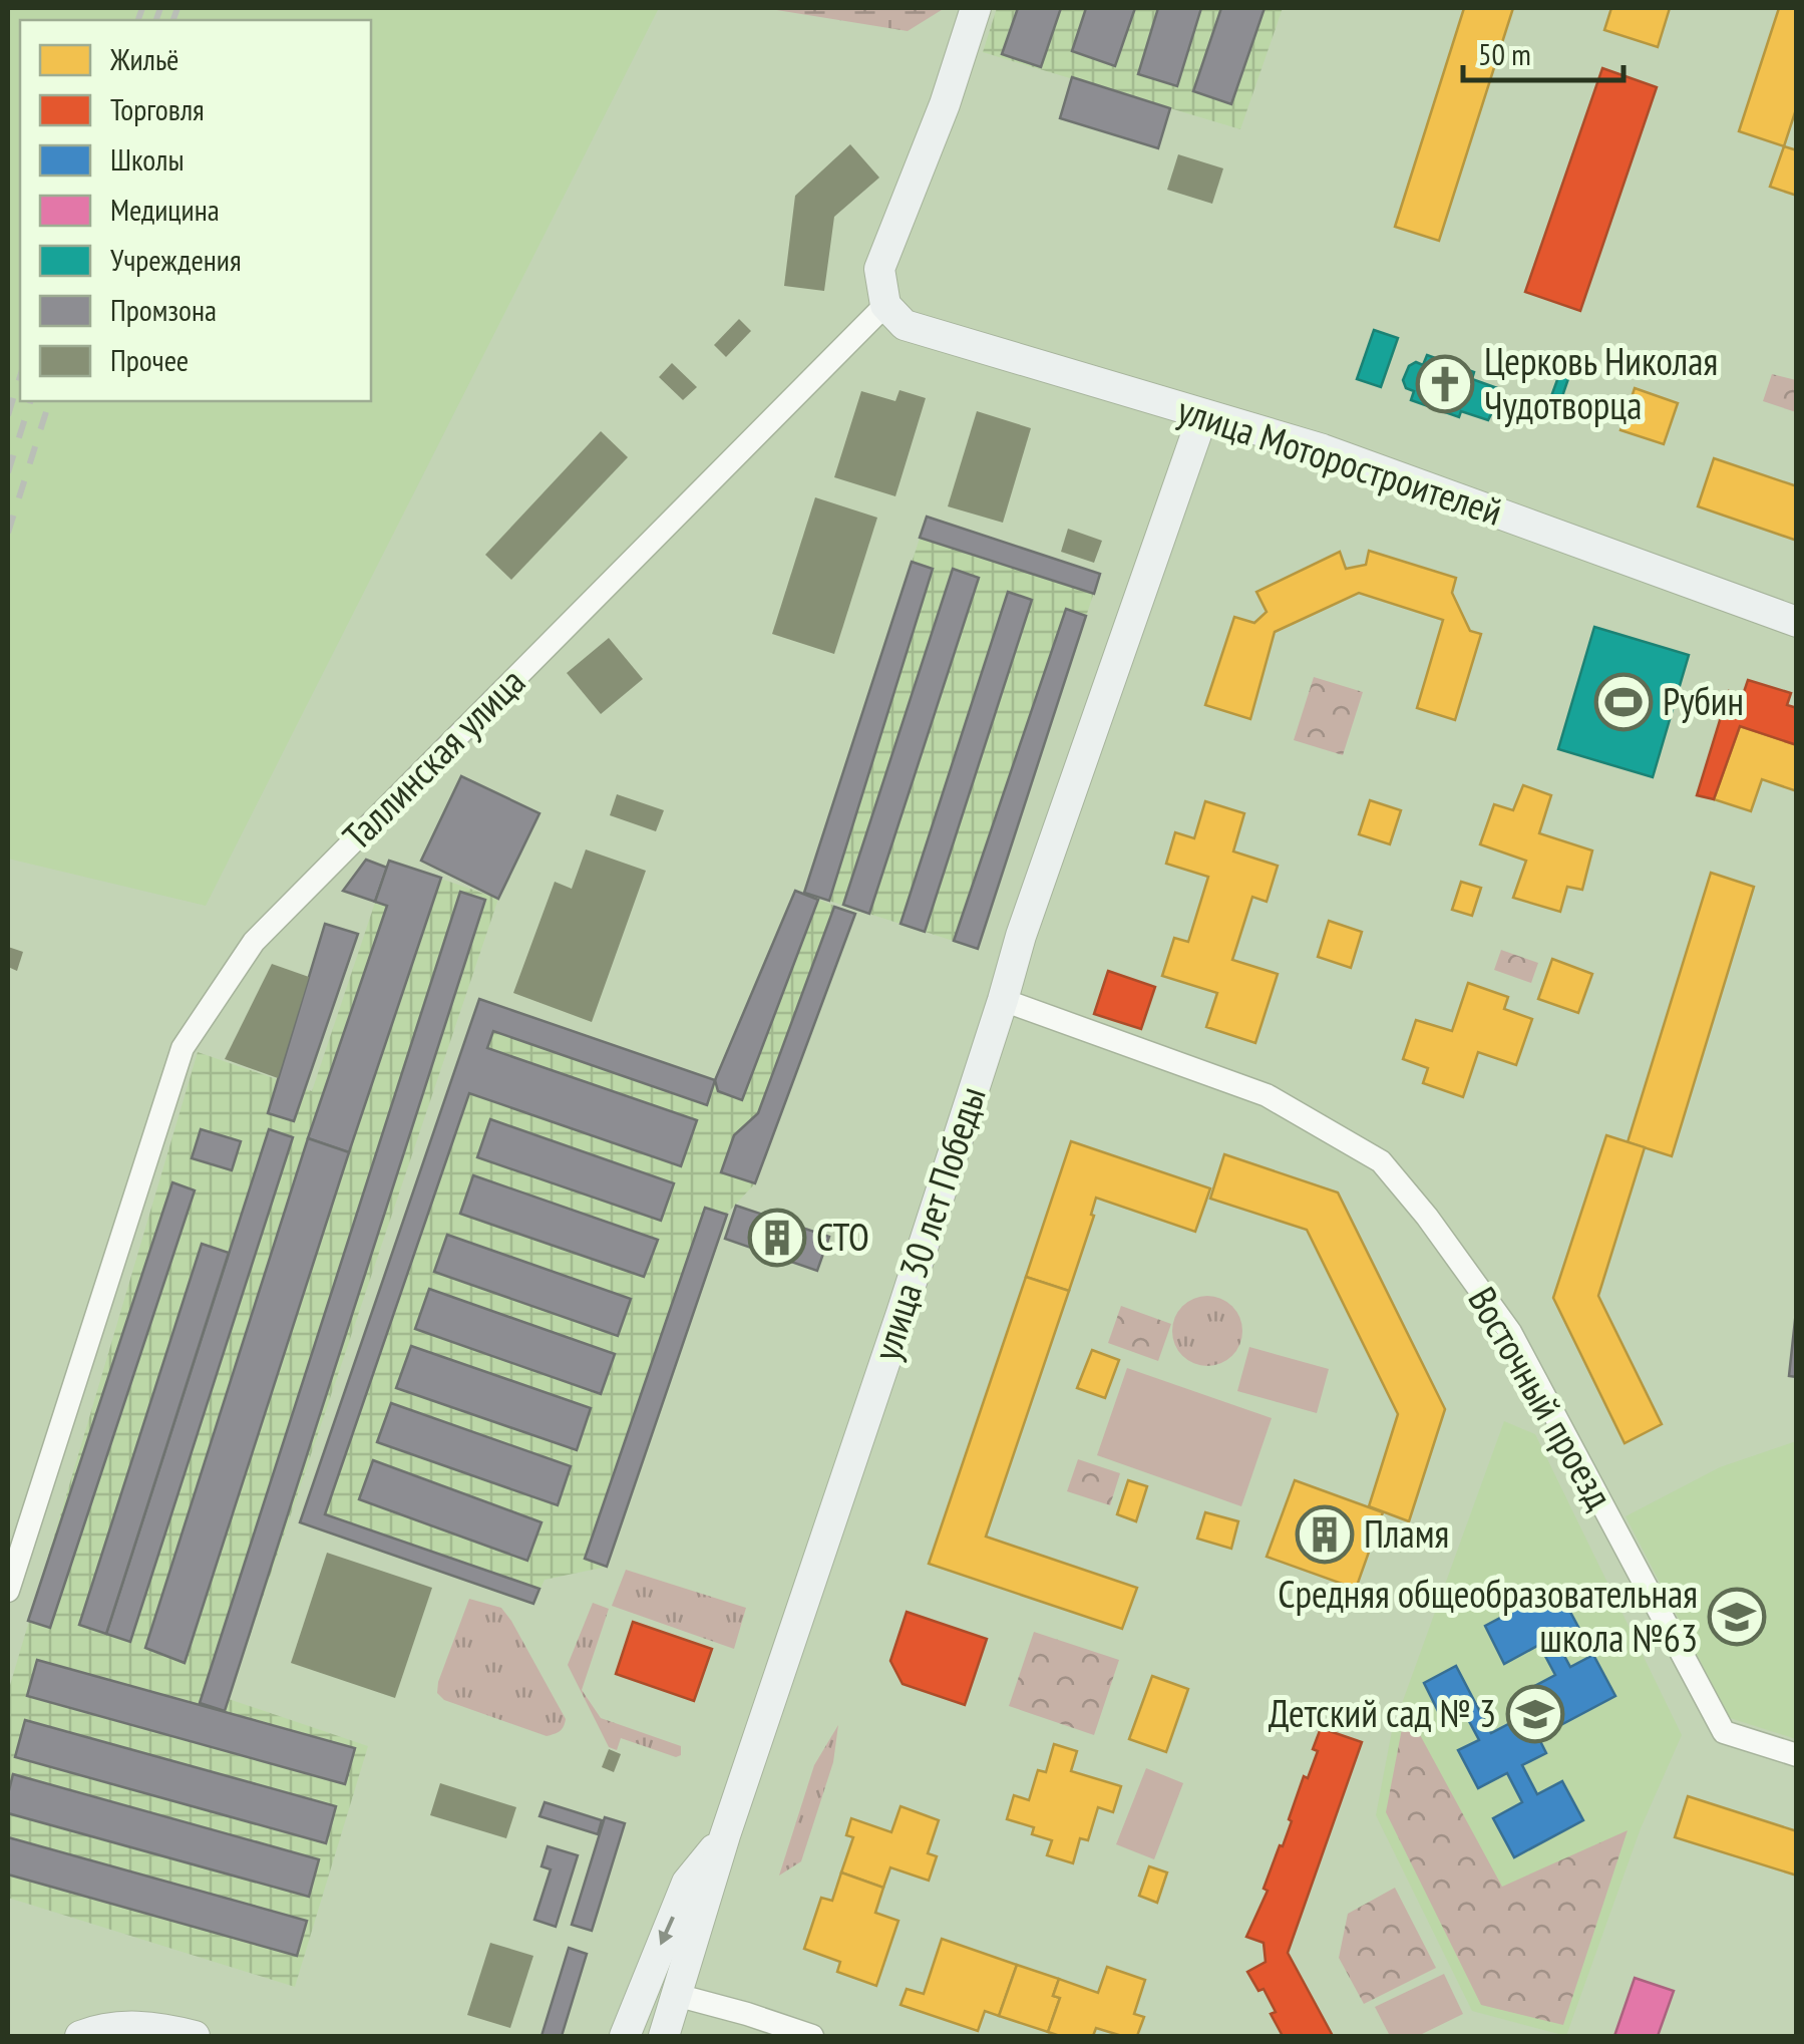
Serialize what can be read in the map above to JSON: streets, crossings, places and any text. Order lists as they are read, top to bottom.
{
  "streets": {
    "street": [
      "улица Моторостроителей",
      "Таллинская улица",
      "улица 30 лет Победы",
      "Восточный проезд"
    ]
  },
  "crossings": [
    ["улица Моторостроителей", "Таллинская улица"],
    ["улица Моторостроителей", "улица 30 лет Победы"],
    ["улица 30 лет Победы", "Восточный проезд"]
  ],
  "places": {
    "church": ["Церковь Николая Чудотворца"],
    "sports": ["Рубин"],
    "building": ["СТО", "Пламя"],
    "school or university": ["Средняя общеобразовательная школа №63", "Детский сад № 3"]
  },
  "legend": [
    "Жильё",
    "Торговля",
    "Школы",
    "Медицина",
    "Учреждения",
    "Промзона",
    "Прочее"
  ],
  "scale_bar": "50 m"
}
